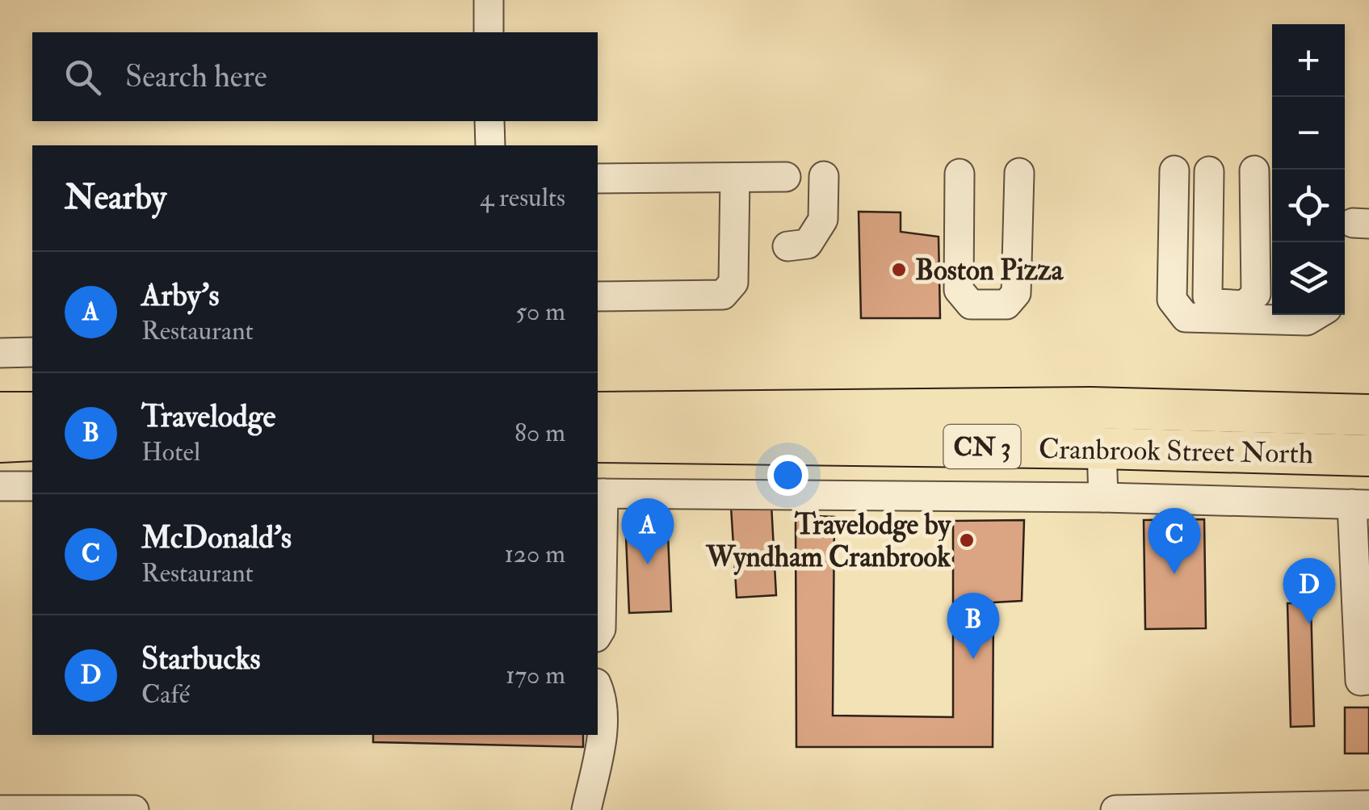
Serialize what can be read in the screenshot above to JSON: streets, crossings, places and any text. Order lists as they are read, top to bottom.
{
  "streets": {
    "highway": ["CN 3", "Cranbrook Street North"]
  },
  "places": ["Boston Pizza", "Travelodge by Wyndham Cranbrook"],
  "page": {
    "map_buttons": ["+", "−"],
    "search": "Search here",
    "heading": ["Nearby", "4 results"],
    "list": [
      {
        "mark": "A",
        "name": "Arby's",
        "note": "Restaurant",
        "value": "50 m"
      },
      {
        "mark": "B",
        "name": "Travelodge",
        "note": "Hotel",
        "value": "80 m"
      },
      {
        "mark": "C",
        "name": "McDonald's",
        "note": "Restaurant",
        "value": "120 m"
      },
      {
        "mark": "D",
        "name": "Starbucks",
        "note": "Café",
        "value": "170 m"
      }
    ],
    "pins": [
      "A",
      "C",
      "D",
      "B"
    ]
  }
}
